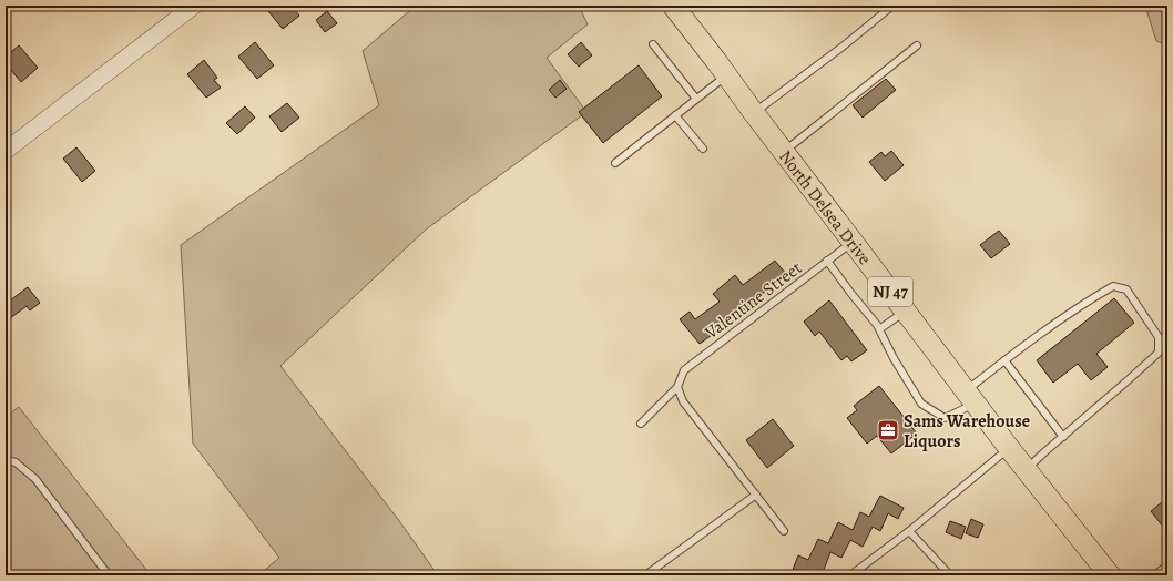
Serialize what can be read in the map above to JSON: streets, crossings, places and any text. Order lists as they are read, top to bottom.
{
  "streets": {
    "main road": ["North Delsea Drive", "NJ 47"],
    "lane": ["Valentine Street"]
  },
  "crossings": [
    ["North Delsea Drive", "Valentine Street"]
  ],
  "places": {
    "office": ["Sams Warehouse Liquors"]
  }
}
